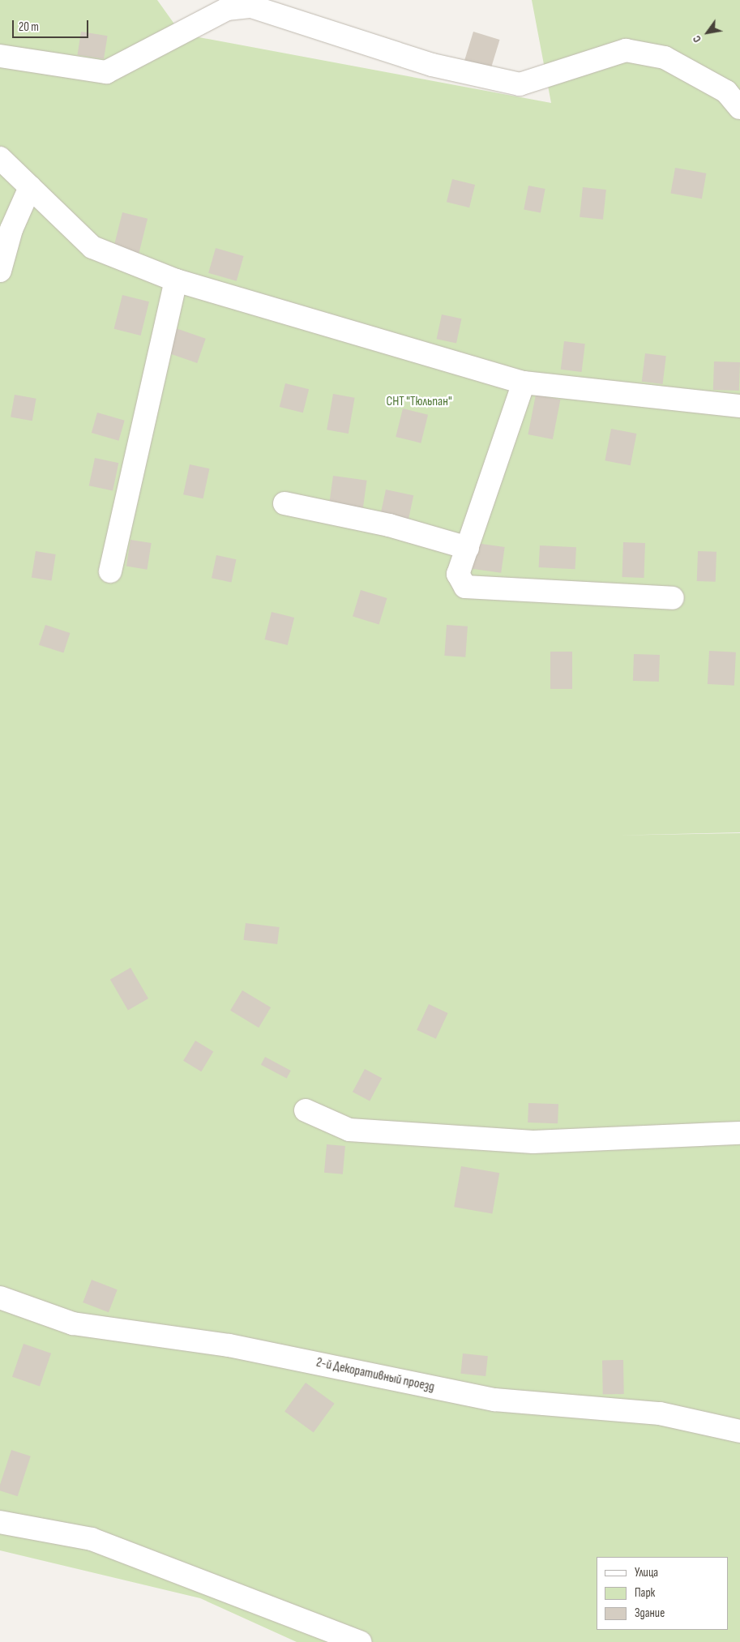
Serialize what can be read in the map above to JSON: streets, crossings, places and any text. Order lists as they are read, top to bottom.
{
  "streets": {
    "street": ["2-й Декоративный проезд"]
  },
  "parks": ["СНТ \"Тюльпан\""],
  "legend": ["Улица", "Парк", "Здание"],
  "scale_bar": "20 m",
  "north": "bottom left"
}
